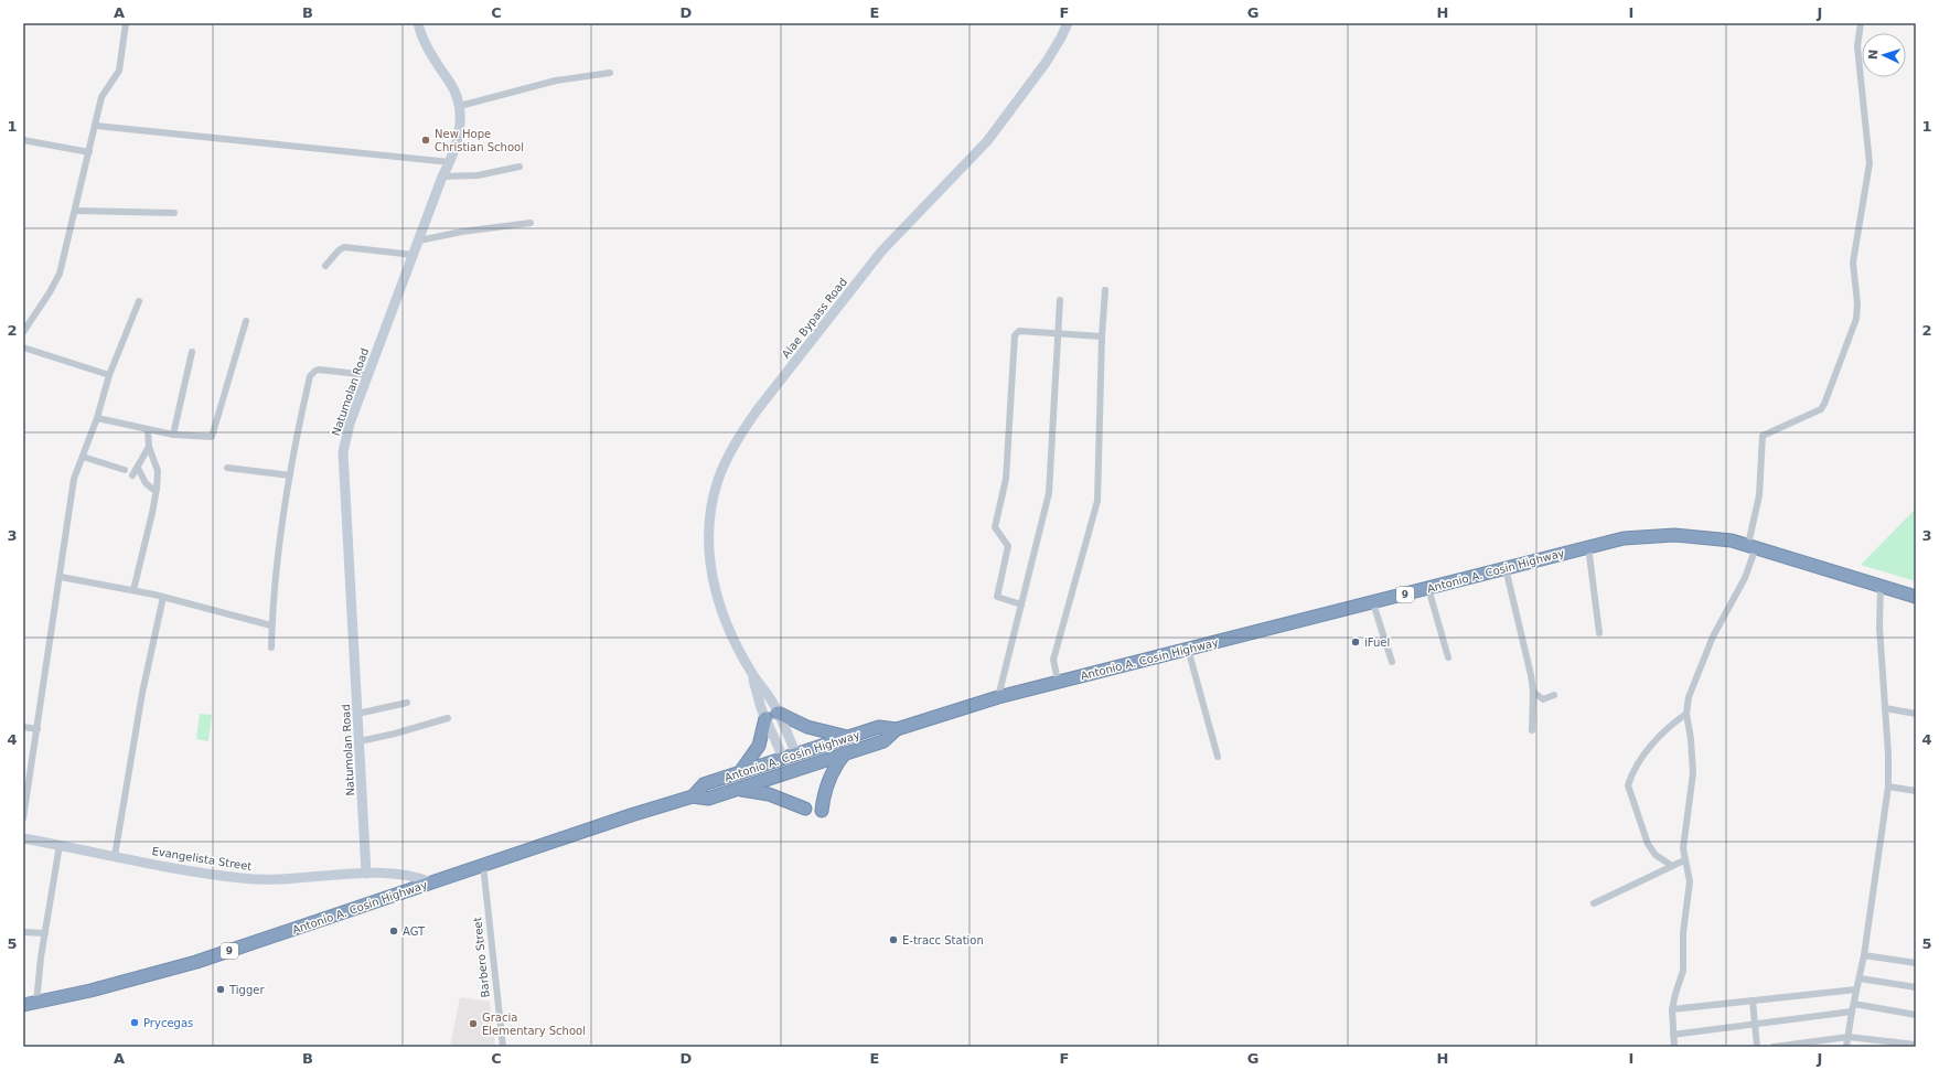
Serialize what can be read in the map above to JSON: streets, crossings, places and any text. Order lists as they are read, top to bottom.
{
  "streets": {
    "highway": ["Antonio A. Cosin Highway", "9"],
    "street": [
      "Alae Bypass Road",
      "Natumolan Road",
      "Evangelista Street",
      "Barbero Street"
    ]
  },
  "crossings": [
    ["Alae Bypass Road", "Antonio A. Cosin Highway"],
    ["Natumolan Road", "Evangelista Street"],
    ["Antonio A. Cosin Highway", "Evangelista Street"],
    ["Antonio A. Cosin Highway", "Barbero Street"]
  ],
  "places": [
    "New Hope Christian School",
    "iFuel",
    "AGT",
    "E-tracc Station",
    "Tigger",
    "Prycegas",
    "Gracia Elementary School"
  ],
  "north": "left",
  "grid": {
    "columns": [
      "A",
      "B",
      "C",
      "D",
      "E",
      "F",
      "G",
      "H",
      "I",
      "J"
    ],
    "rows": [
      "1",
      "2",
      "3",
      "4",
      "5"
    ]
  }
}
